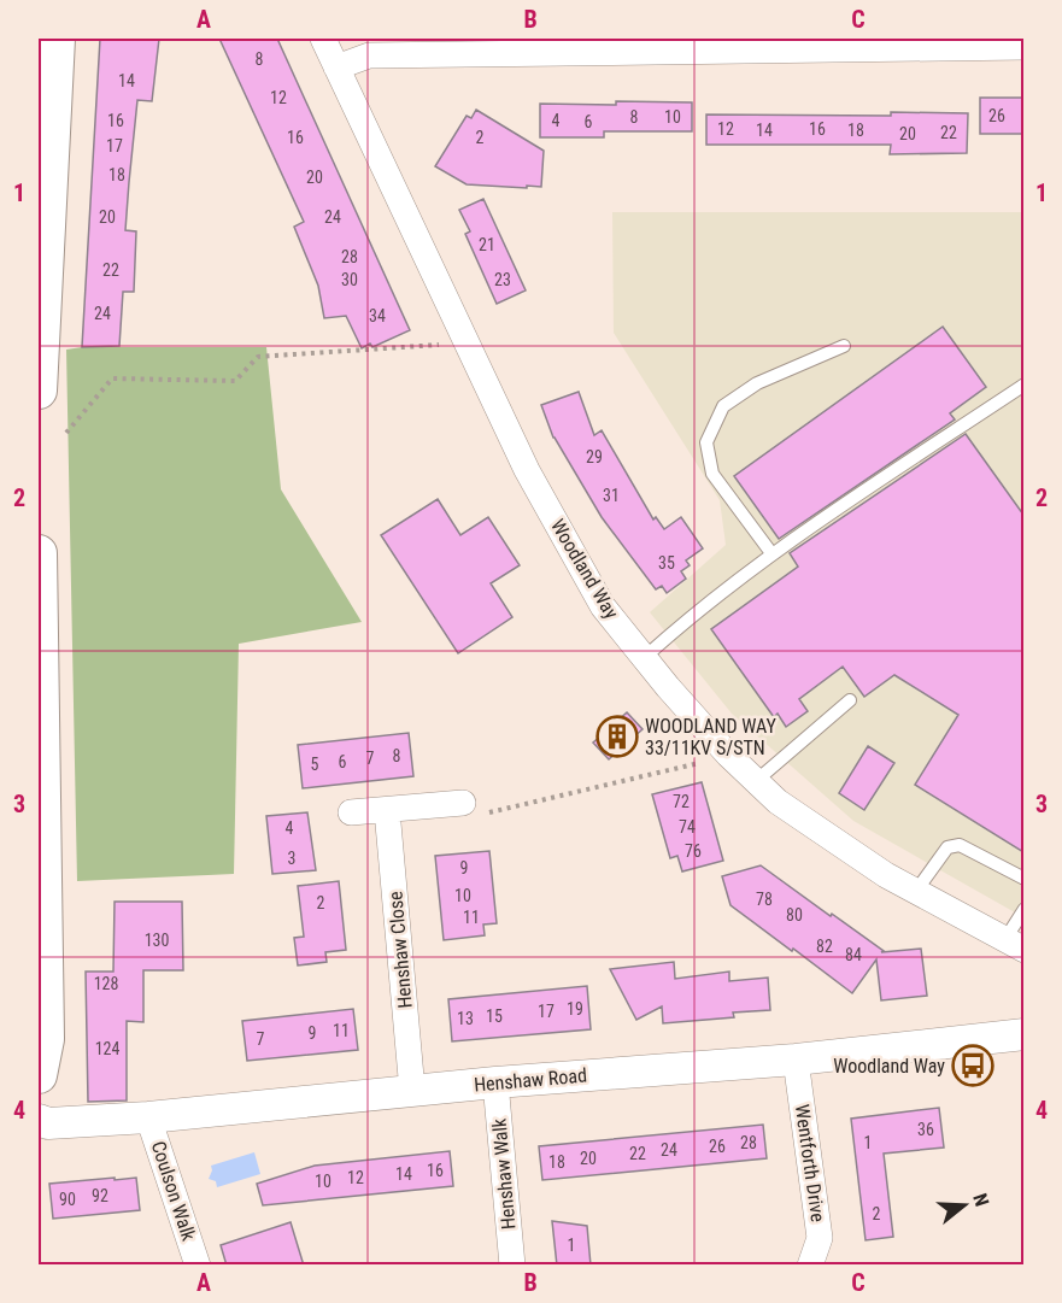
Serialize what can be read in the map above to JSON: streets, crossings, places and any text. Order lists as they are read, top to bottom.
{
  "streets": {
    "street": [
      "Woodland Way",
      "Henshaw Close",
      "Henshaw Road",
      "Wentforth Drive",
      "Henshaw Walk",
      "Coulson Walk"
    ]
  },
  "crossings": [
    ["Henshaw Close", "Henshaw Road"],
    ["Henshaw Road", "Wentforth Drive"],
    ["Henshaw Road", "Henshaw Walk"],
    ["Henshaw Road", "Coulson Walk"]
  ],
  "places": {
    "building": ["WOODLAND WAY 33/11KV S/STN"],
    "bus stop": ["Woodland Way"]
  },
  "house_numbers": [
    "8",
    "14",
    "12",
    "26",
    "8",
    "10",
    "16",
    "4",
    "6",
    "12",
    "16",
    "14",
    "18",
    "22",
    "20",
    "16",
    "2",
    "17",
    "18",
    "20",
    "20",
    "24",
    "21",
    "28",
    "22",
    "30",
    "23",
    "24",
    "34",
    "29",
    "31",
    "35",
    "8",
    "7",
    "6",
    "5",
    "72",
    "74",
    "4",
    "76",
    "3",
    "9",
    "10",
    "78",
    "2",
    "80",
    "11",
    "130",
    "82",
    "84",
    "128",
    "19",
    "17",
    "15",
    "13",
    "11",
    "9",
    "7",
    "124",
    "36",
    "28",
    "1",
    "26",
    "24",
    "22",
    "20",
    "18",
    "16",
    "14",
    "12",
    "10",
    "92",
    "90",
    "2",
    "1"
  ],
  "north": "right",
  "grid": {
    "columns": ["A", "B", "C"],
    "rows": [
      "1",
      "2",
      "3",
      "4"
    ]
  }
}
